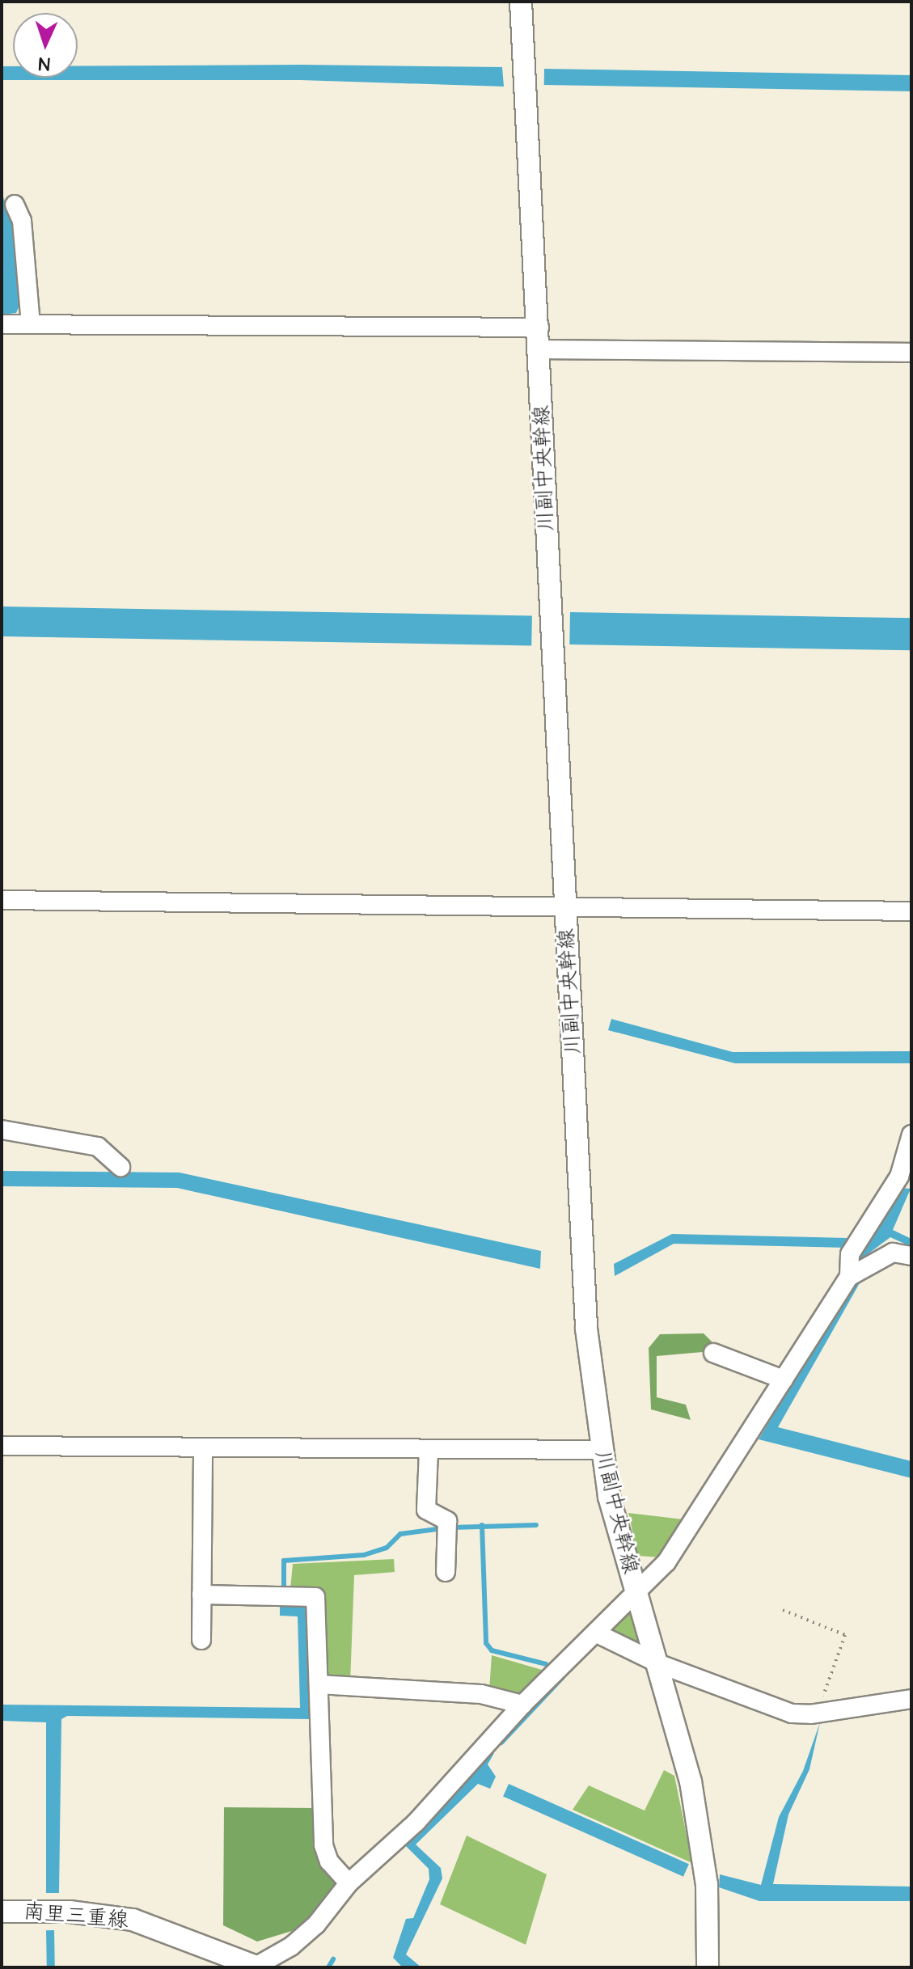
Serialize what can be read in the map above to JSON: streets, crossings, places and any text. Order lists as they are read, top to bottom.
{
  "streets": {
    "street": ["川副中央幹線", "南里三重線"]
  },
  "north": "bottom"
}
